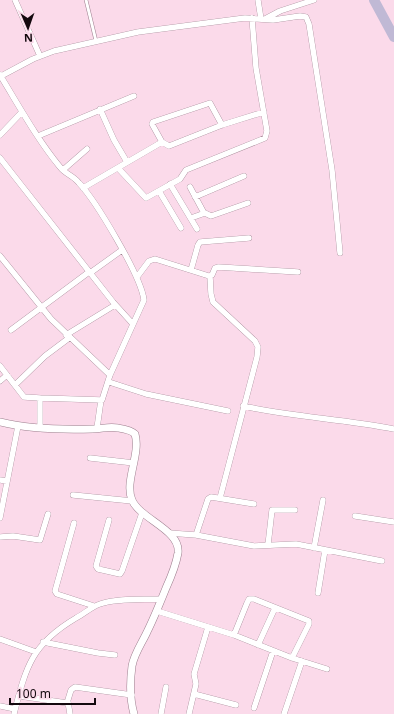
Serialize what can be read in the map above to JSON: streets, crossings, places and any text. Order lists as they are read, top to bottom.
{
  "scale_bar": "100 m",
  "north": "bottom"
}
